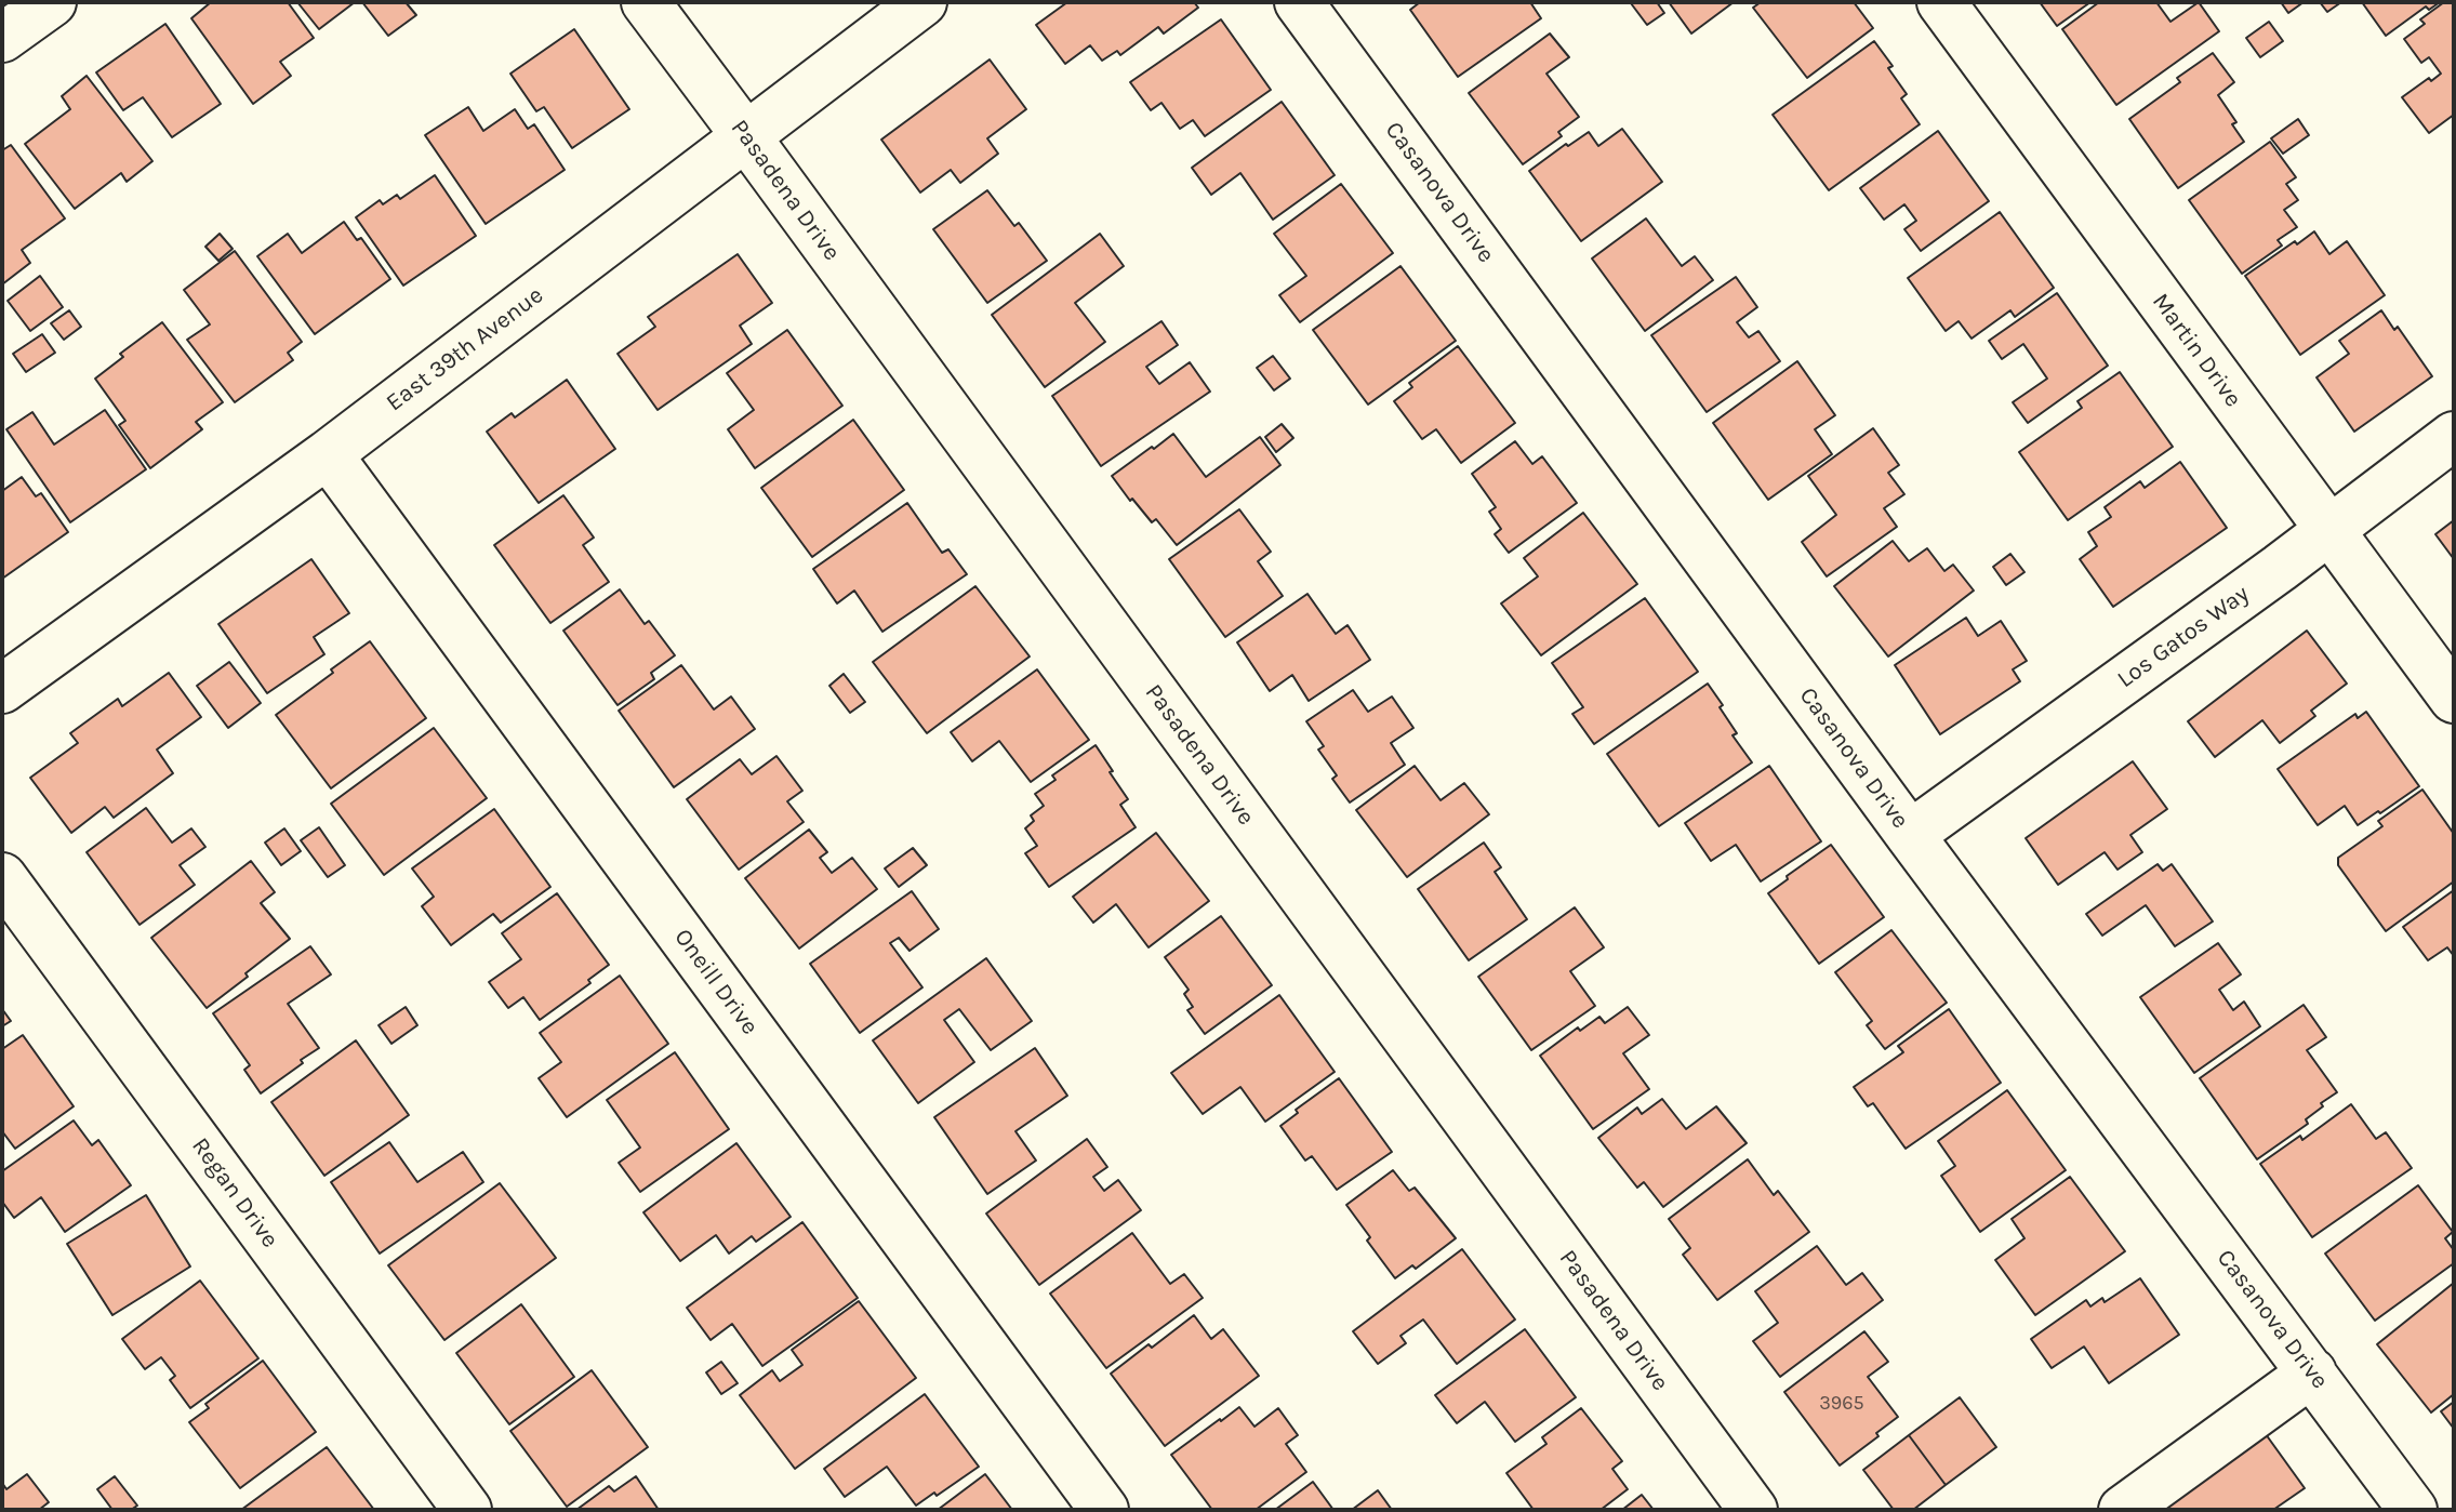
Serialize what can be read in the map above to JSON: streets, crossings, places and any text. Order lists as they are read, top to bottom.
{
  "streets": {
    "street": [
      "Pasadena Drive",
      "Casanova Drive",
      "East 39th Avenue",
      "Martin Drive",
      "Los Gatos Way",
      "Oneill Drive",
      "Regan Drive"
    ]
  },
  "crossings": [
    ["Pasadena Drive", "East 39th Avenue"],
    ["Casanova Drive", "Los Gatos Way"],
    ["East 39th Avenue", "Oneill Drive"],
    ["Martin Drive", "Los Gatos Way"]
  ],
  "house_numbers": ["3965"]
}
